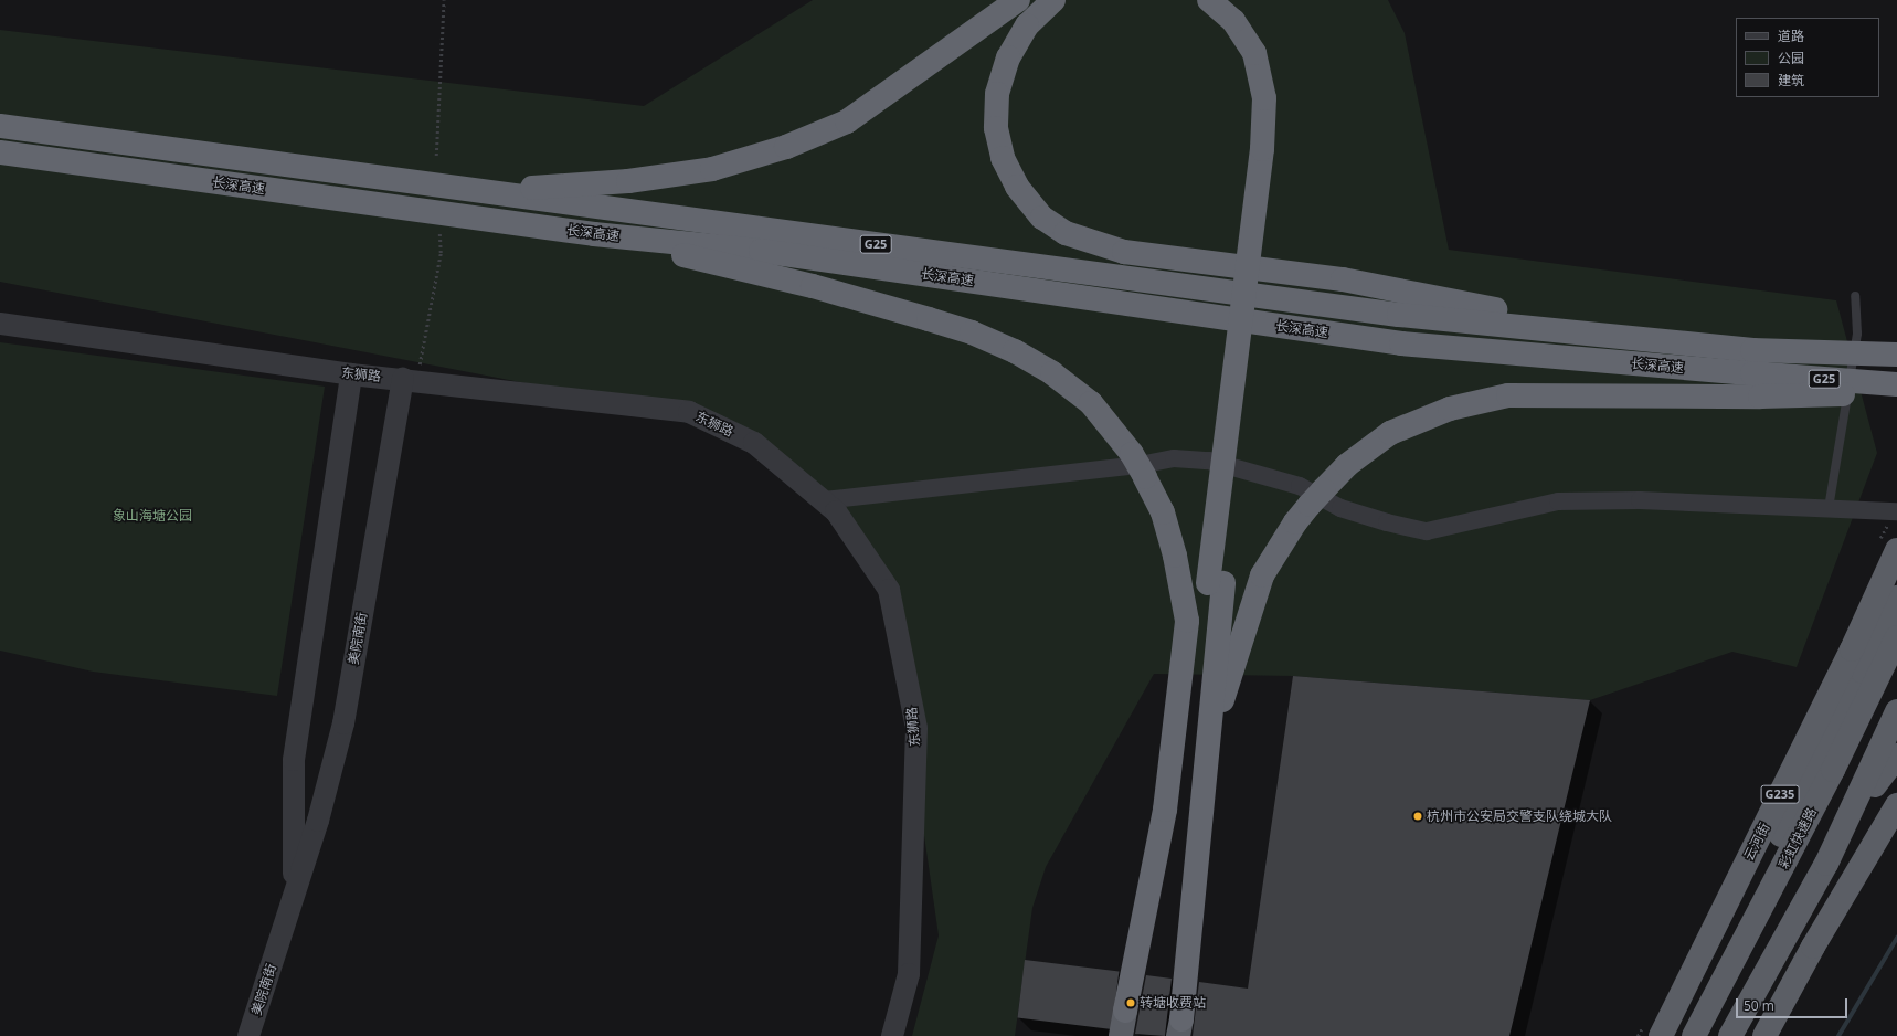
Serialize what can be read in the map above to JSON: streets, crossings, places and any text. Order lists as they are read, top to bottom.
{
  "streets": {
    "highway": [
      "长深高速",
      "G25",
      "G235",
      "彩虹快速路",
      "云河街"
    ],
    "street": ["东狮路", "美院南街"]
  },
  "crossings": [
    ["东狮路", "美院南街"]
  ],
  "parks": ["象山海塘公园"],
  "places": ["杭州市公安局交警支队绕城大队", "转塘收费站"],
  "legend": ["道路", "公园", "建筑"],
  "scale_bar": "50 m"
}
